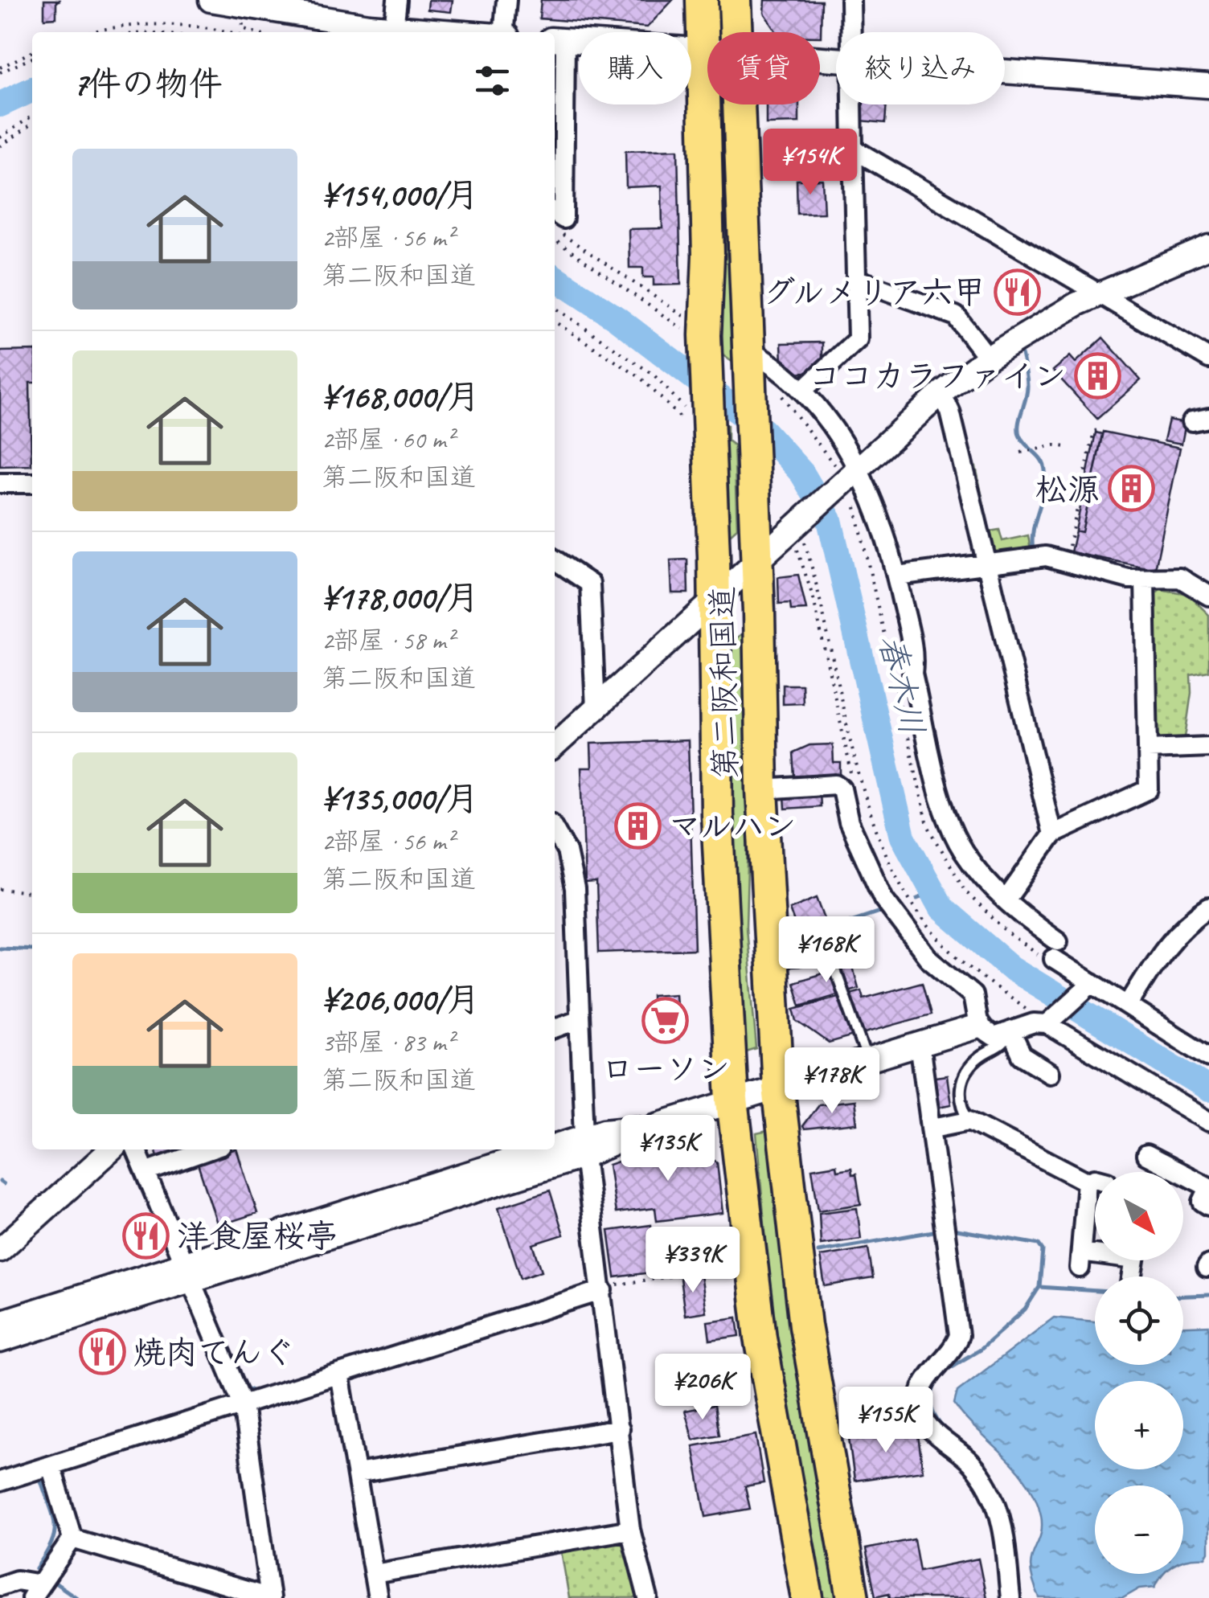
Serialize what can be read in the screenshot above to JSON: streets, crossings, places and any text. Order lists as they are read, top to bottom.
{
  "streets": {
    "highway": ["第二阪和国道"]
  },
  "water": ["春木川"],
  "places": {
    "restaurant": ["グルメリア六甲", "洋食屋桜亭", "焼肉てんぐ"],
    "building": ["ココカラファイン", "松源", "マルハン"],
    "supermarket": ["ローソン"]
  },
  "north": "bottom right",
  "page": {
    "chip": ["購入", "賃貸", "絞り込み"],
    "heading": "7件の物件",
    "price": [
      "¥154K",
      "¥168K",
      "¥178K",
      "¥135K",
      "¥339K",
      "¥206K",
      "¥155K"
    ],
    "list": [
      {
        "name": "¥154,000/月",
        "note": "2部屋 · 56 m² · 第二阪和国道"
      },
      {
        "name": "¥168,000/月",
        "note": "2部屋 · 60 m² · 第二阪和国道"
      },
      {
        "name": "¥178,000/月",
        "note": "2部屋 · 58 m² · 第二阪和国道"
      },
      {
        "name": "¥135,000/月",
        "note": "2部屋 · 56 m² · 第二阪和国道"
      },
      {
        "name": "¥206,000/月",
        "note": "3部屋 · 83 m² · 第二阪和国道"
      }
    ],
    "map_buttons": ["+", "−"]
  }
}
